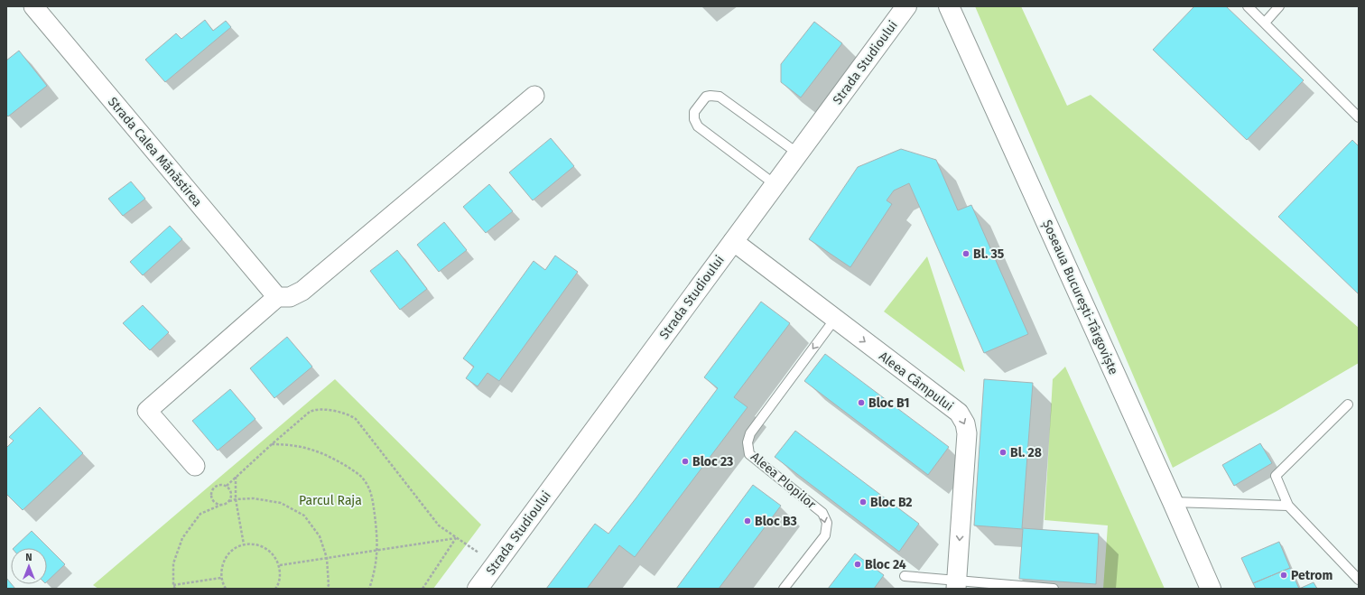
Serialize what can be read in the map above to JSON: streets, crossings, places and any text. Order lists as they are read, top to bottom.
{
  "streets": {
    "street": [
      "Strada Studioului",
      "Strada Calea Mănăstirea",
      "Șoseaua București-Târgoviște",
      "Aleea Câmpului"
    ],
    "lane": ["Aleea Plopilor"]
  },
  "crossings": [
    ["Strada Studioului", "Aleea Câmpului"],
    ["Aleea Câmpului", "Aleea Plopilor"]
  ],
  "one_way": ["Aleea Câmpului"],
  "parks": ["Parcul Raja"],
  "places": [
    "Bl. 35",
    "Bloc B1",
    "Bl. 28",
    "Bloc 23",
    "Bloc B2",
    "Bloc B3",
    "Bloc 24",
    "Petrom"
  ],
  "north": "top"
}
